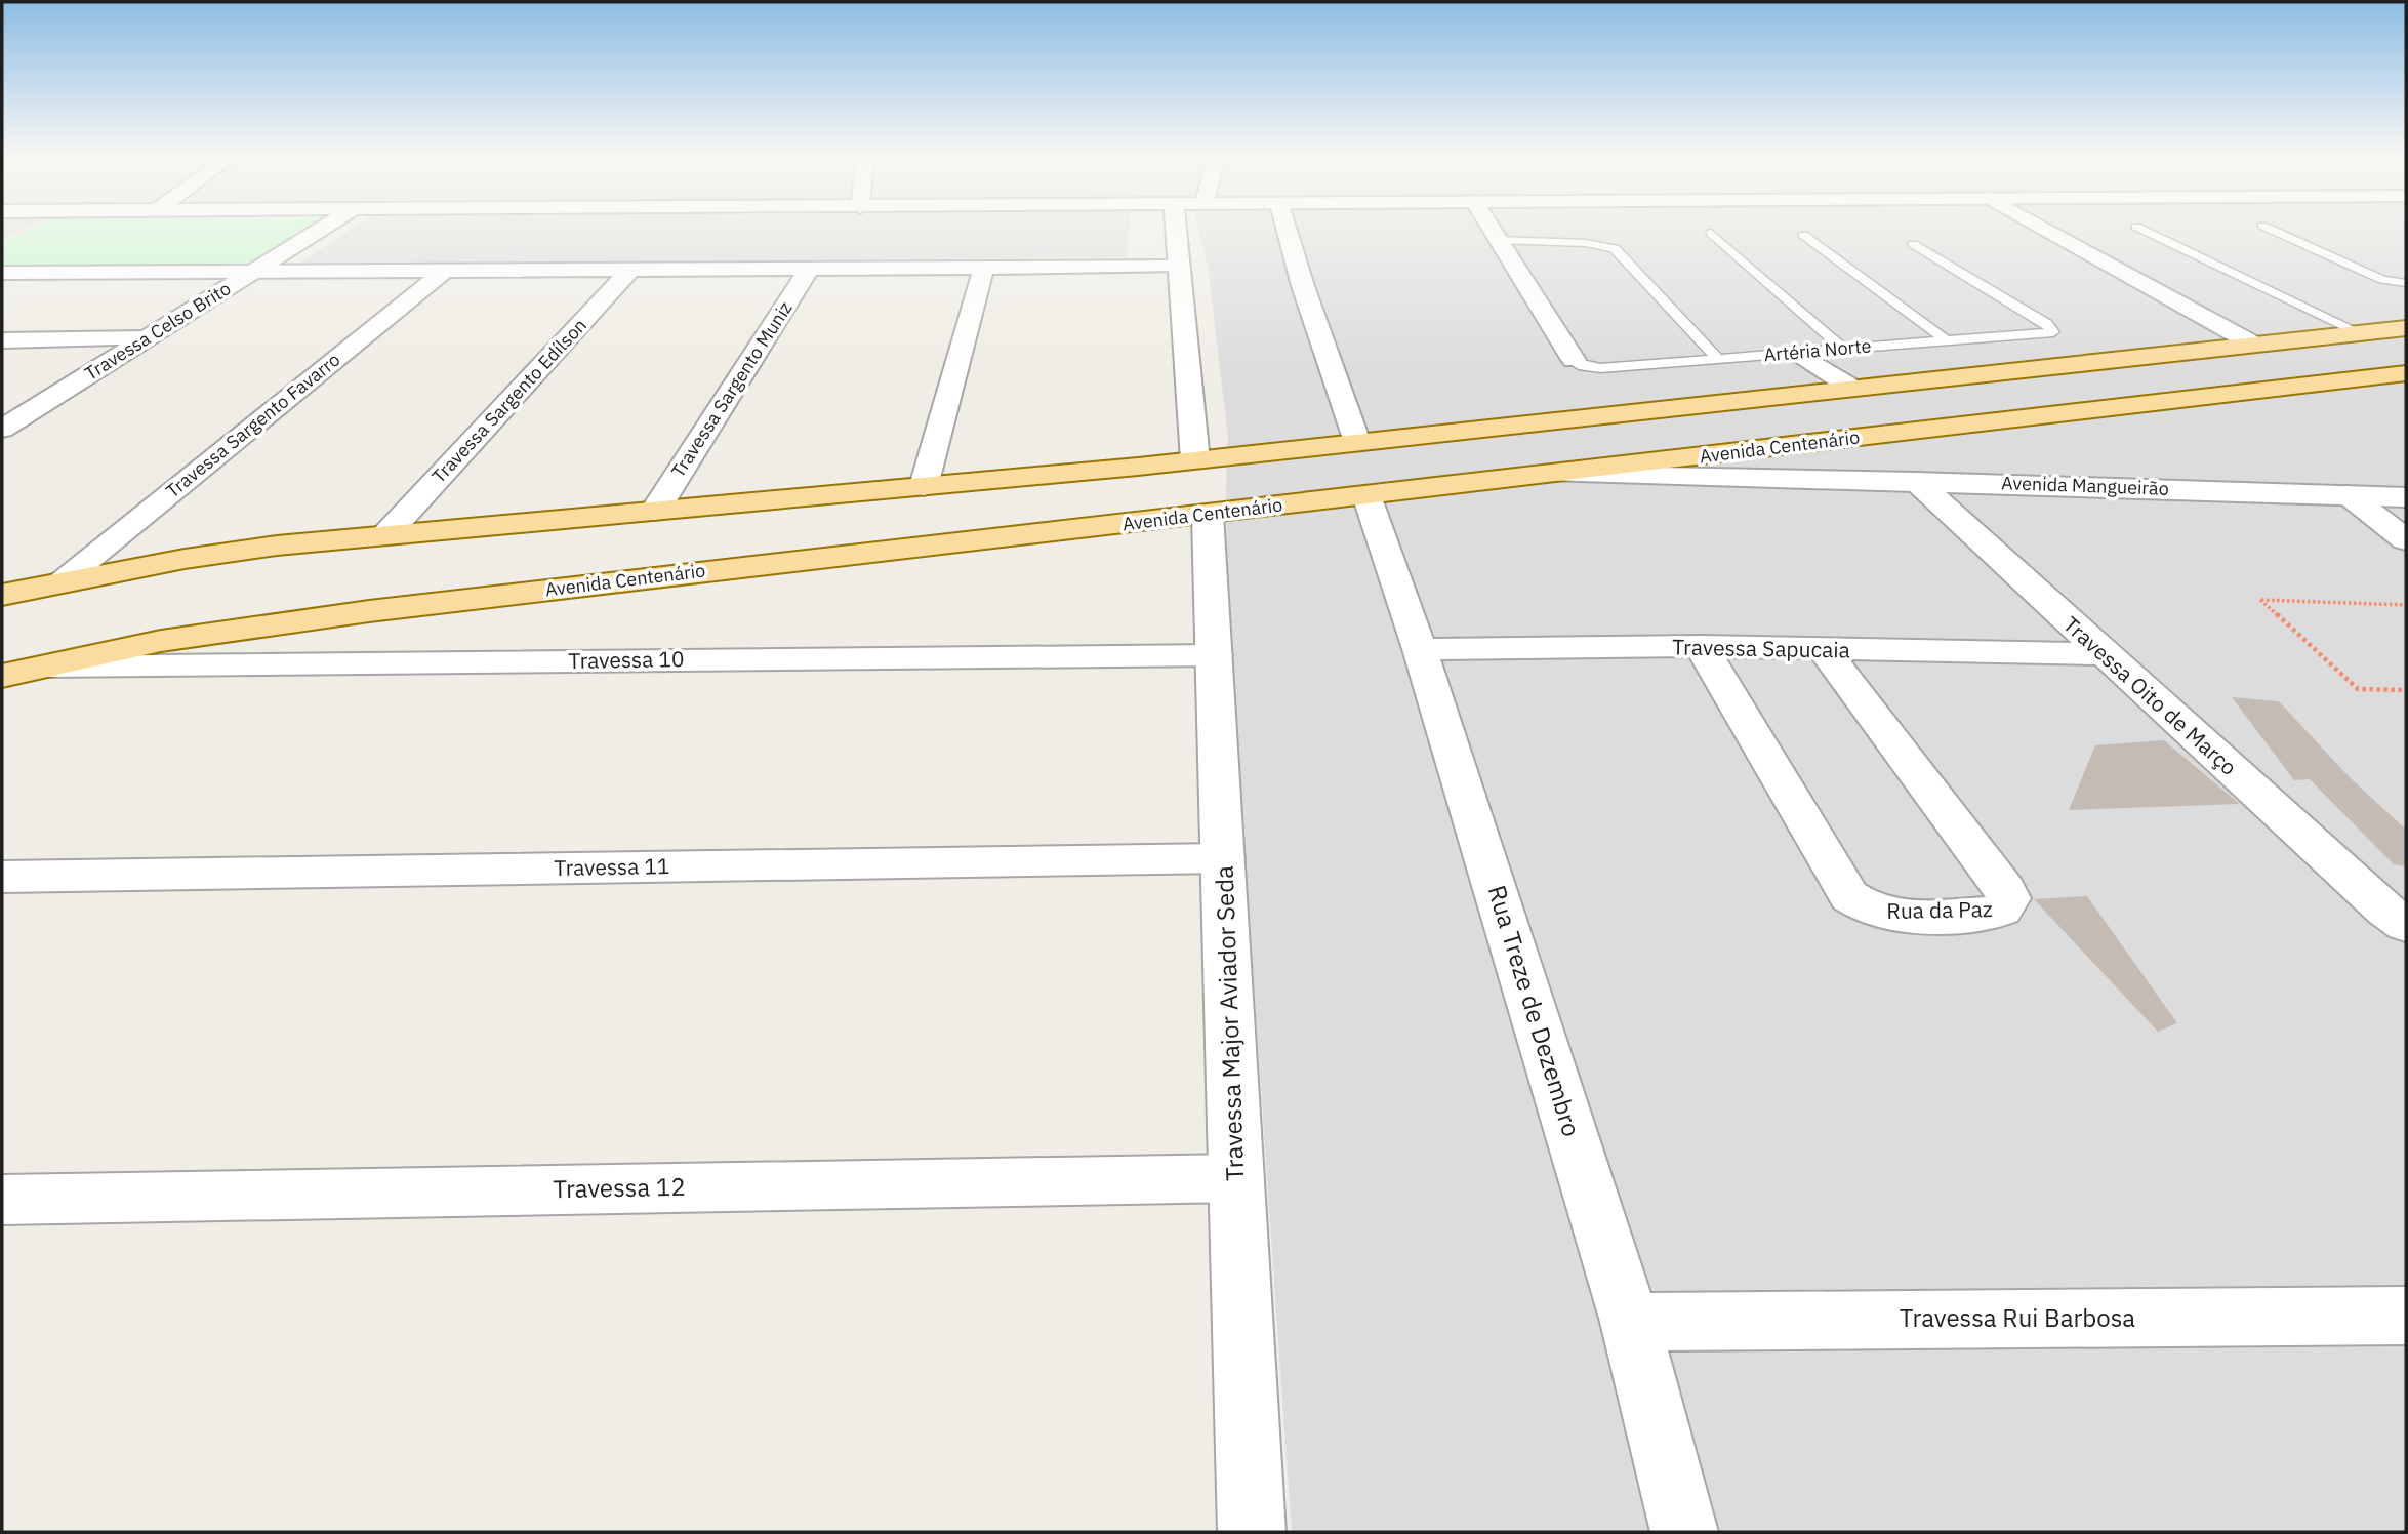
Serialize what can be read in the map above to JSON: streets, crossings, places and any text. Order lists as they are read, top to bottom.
{
  "streets": {
    "main road": ["Avenida Centenário"],
    "street": [
      "Travessa Celso Brito",
      "Travessa Sargento Muniz",
      "Travessa Sargento Edílson",
      "Travessa Sargento Favarro",
      "Avenida Mangueirão",
      "Travessa Sapucaia",
      "Travessa 10",
      "Travessa Oito de Março",
      "Travessa 11",
      "Rua da Paz",
      "Rua Treze de Dezembro",
      "Travessa Major Aviador Seda",
      "Travessa 12",
      "Travessa Rui Barbosa"
    ],
    "lane": ["Artéria Norte"]
  },
  "crossings": [
    ["Avenida Centenário", "Avenida Mangueirão"],
    ["Avenida Centenário", "Travessa 10"],
    ["Avenida Centenário", "Rua Treze de Dezembro"],
    ["Avenida Centenário", "Travessa Major Aviador Seda"],
    ["Avenida Mangueirão", "Travessa Oito de Março"],
    ["Travessa Sapucaia", "Travessa Oito de Março"],
    ["Travessa Sapucaia", "Rua da Paz"],
    ["Travessa Sapucaia", "Rua Treze de Dezembro"],
    ["Travessa 10", "Travessa Major Aviador Seda"],
    ["Travessa 11", "Travessa Major Aviador Seda"],
    ["Rua Treze de Dezembro", "Travessa Rui Barbosa"],
    ["Travessa Major Aviador Seda", "Travessa 12"]
  ]
}
